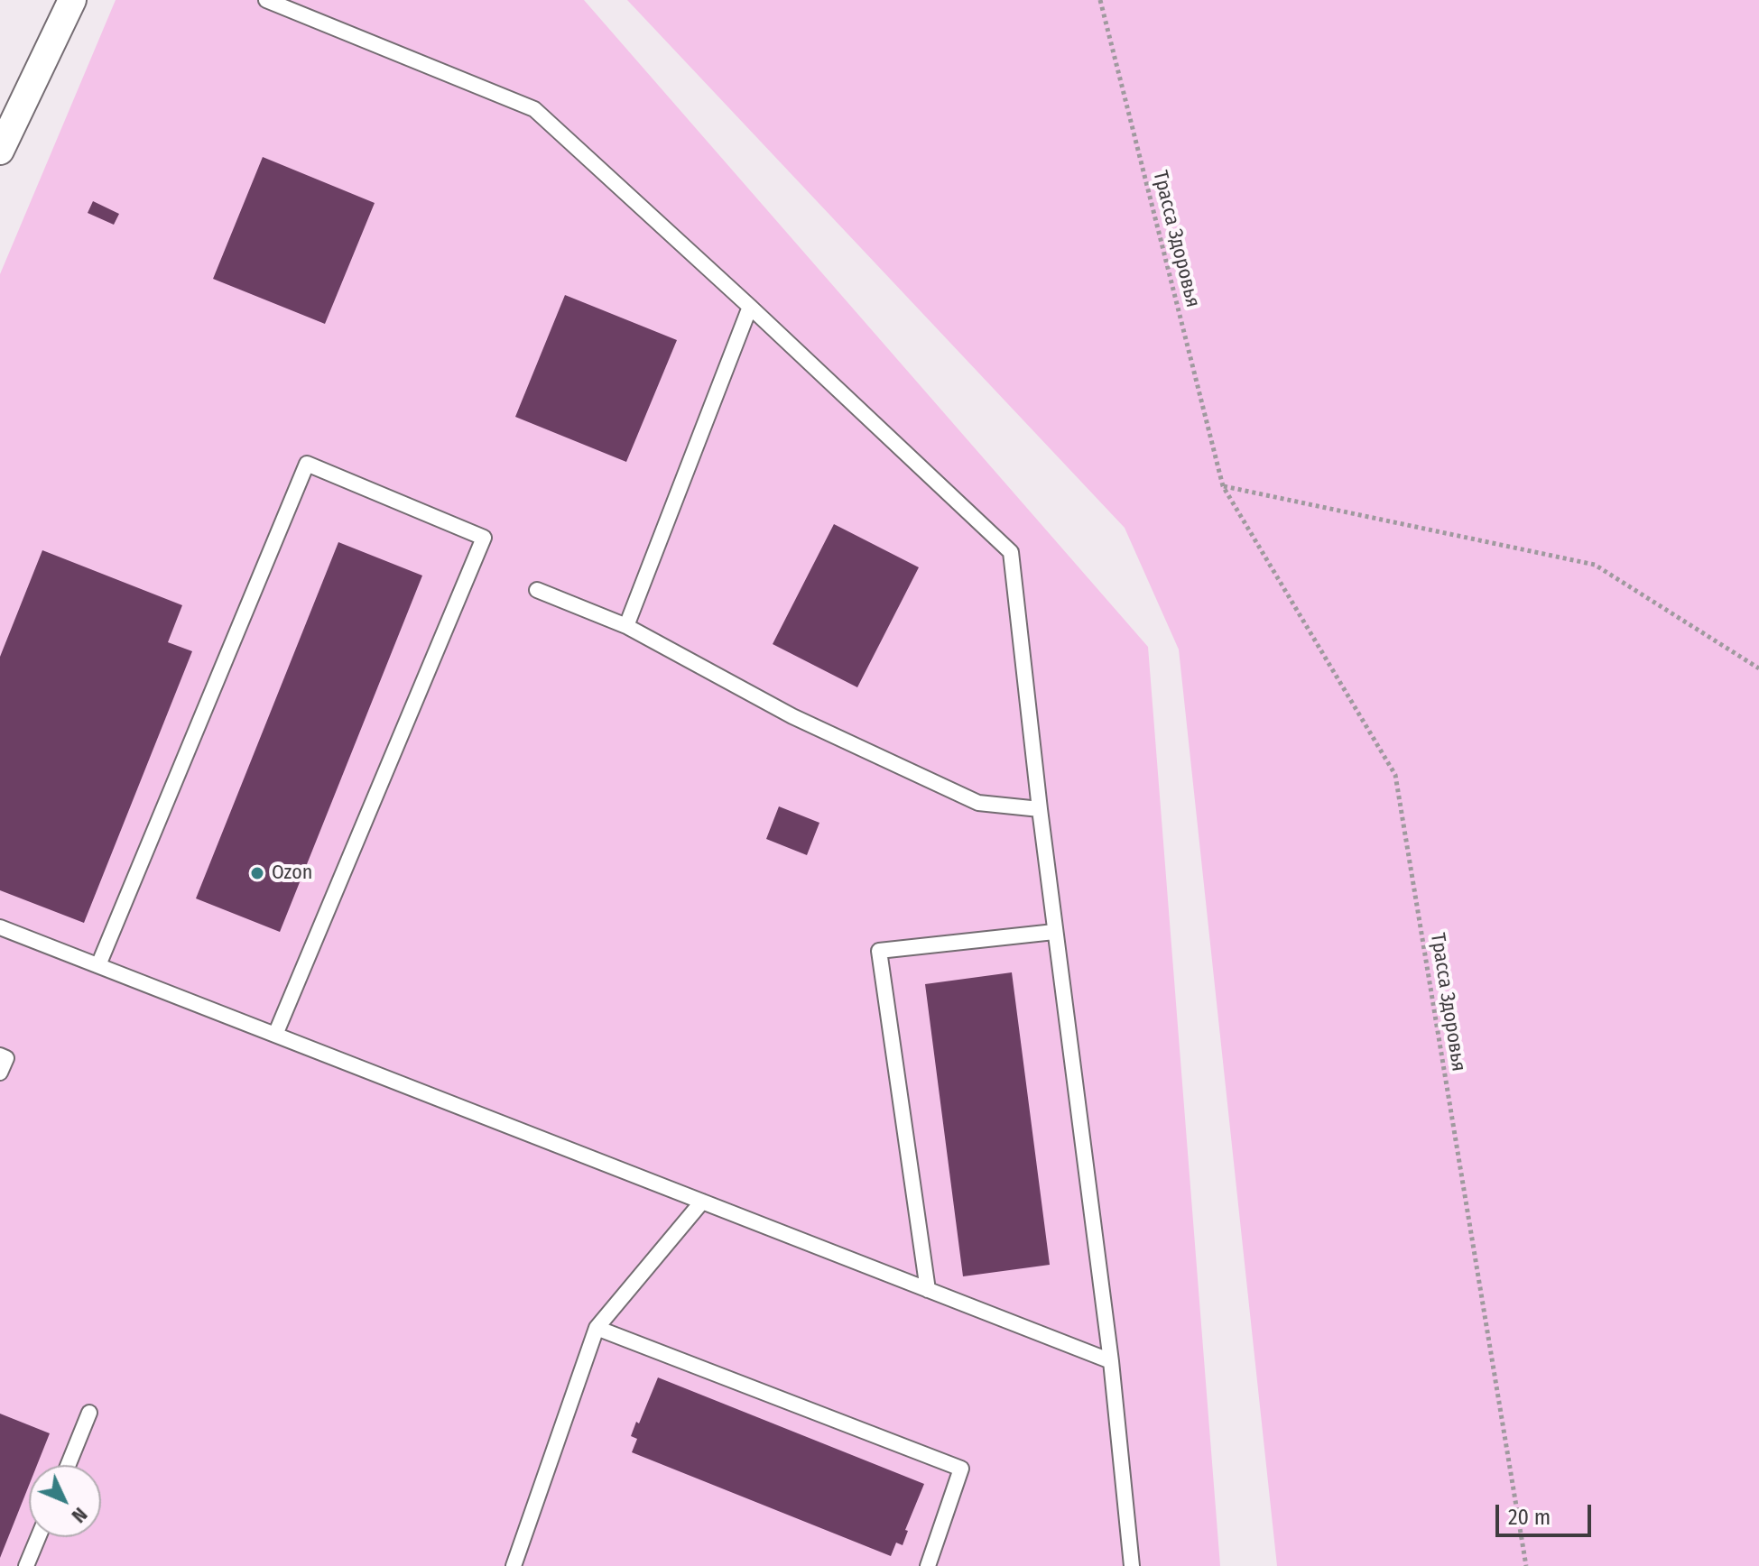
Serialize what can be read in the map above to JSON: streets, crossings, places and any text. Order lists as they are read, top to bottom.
{
  "streets": {
    "path": ["Трасса Здоровья"]
  },
  "places": ["Ozon"],
  "scale_bar": "20 m",
  "north": "bottom right"
}
